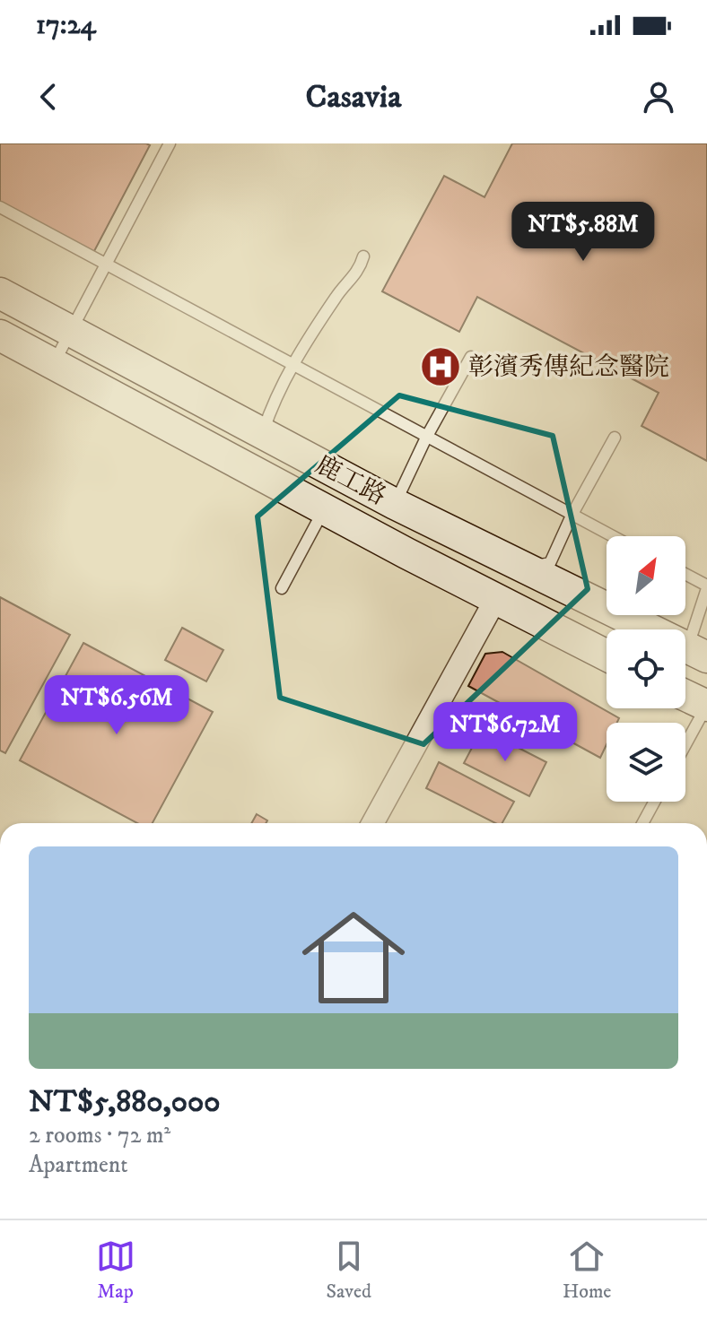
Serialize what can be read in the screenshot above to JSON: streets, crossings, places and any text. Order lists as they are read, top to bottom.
{
  "streets": {
    "street": ["鹿工路"]
  },
  "places": {
    "hospital": ["彰濱秀傳紀念醫院"]
  },
  "north": "top right",
  "page": {
    "status": "17:24",
    "header": "Casavia",
    "price": ["NT$5.88M", "NT$6.56M", "NT$6.72M"],
    "list": [
      {
        "name": "NT$5,880,000",
        "note": "2 rooms · 72 m² · Apartment"
      }
    ],
    "tabs": ["Map", "Saved", "Home"]
  }
}
